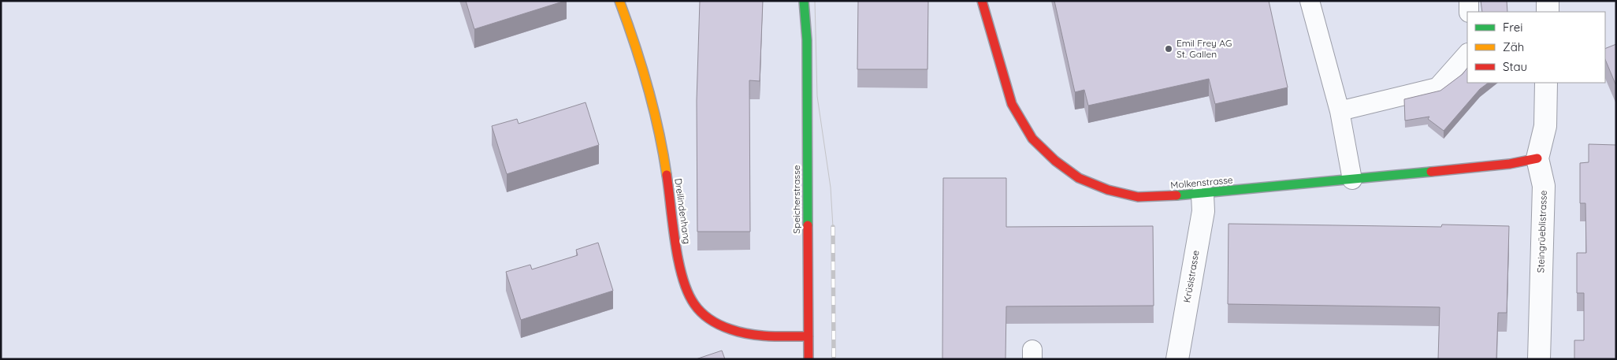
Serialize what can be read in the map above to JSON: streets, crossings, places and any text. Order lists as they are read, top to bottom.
{
  "streets": {
    "street": [
      "Molkenstrasse",
      "Speicherstrasse",
      "Dreilindenhang",
      "Steingrüeblistrasse",
      "Krüsistrasse"
    ]
  },
  "crossings": [
    ["Molkenstrasse", "Steingrüeblistrasse"],
    ["Molkenstrasse", "Krüsistrasse"],
    ["Speicherstrasse", "Dreilindenhang"]
  ],
  "places": ["Emil Frey AG St. Gallen"],
  "legend": ["Frei", "Zäh", "Stau"]
}
